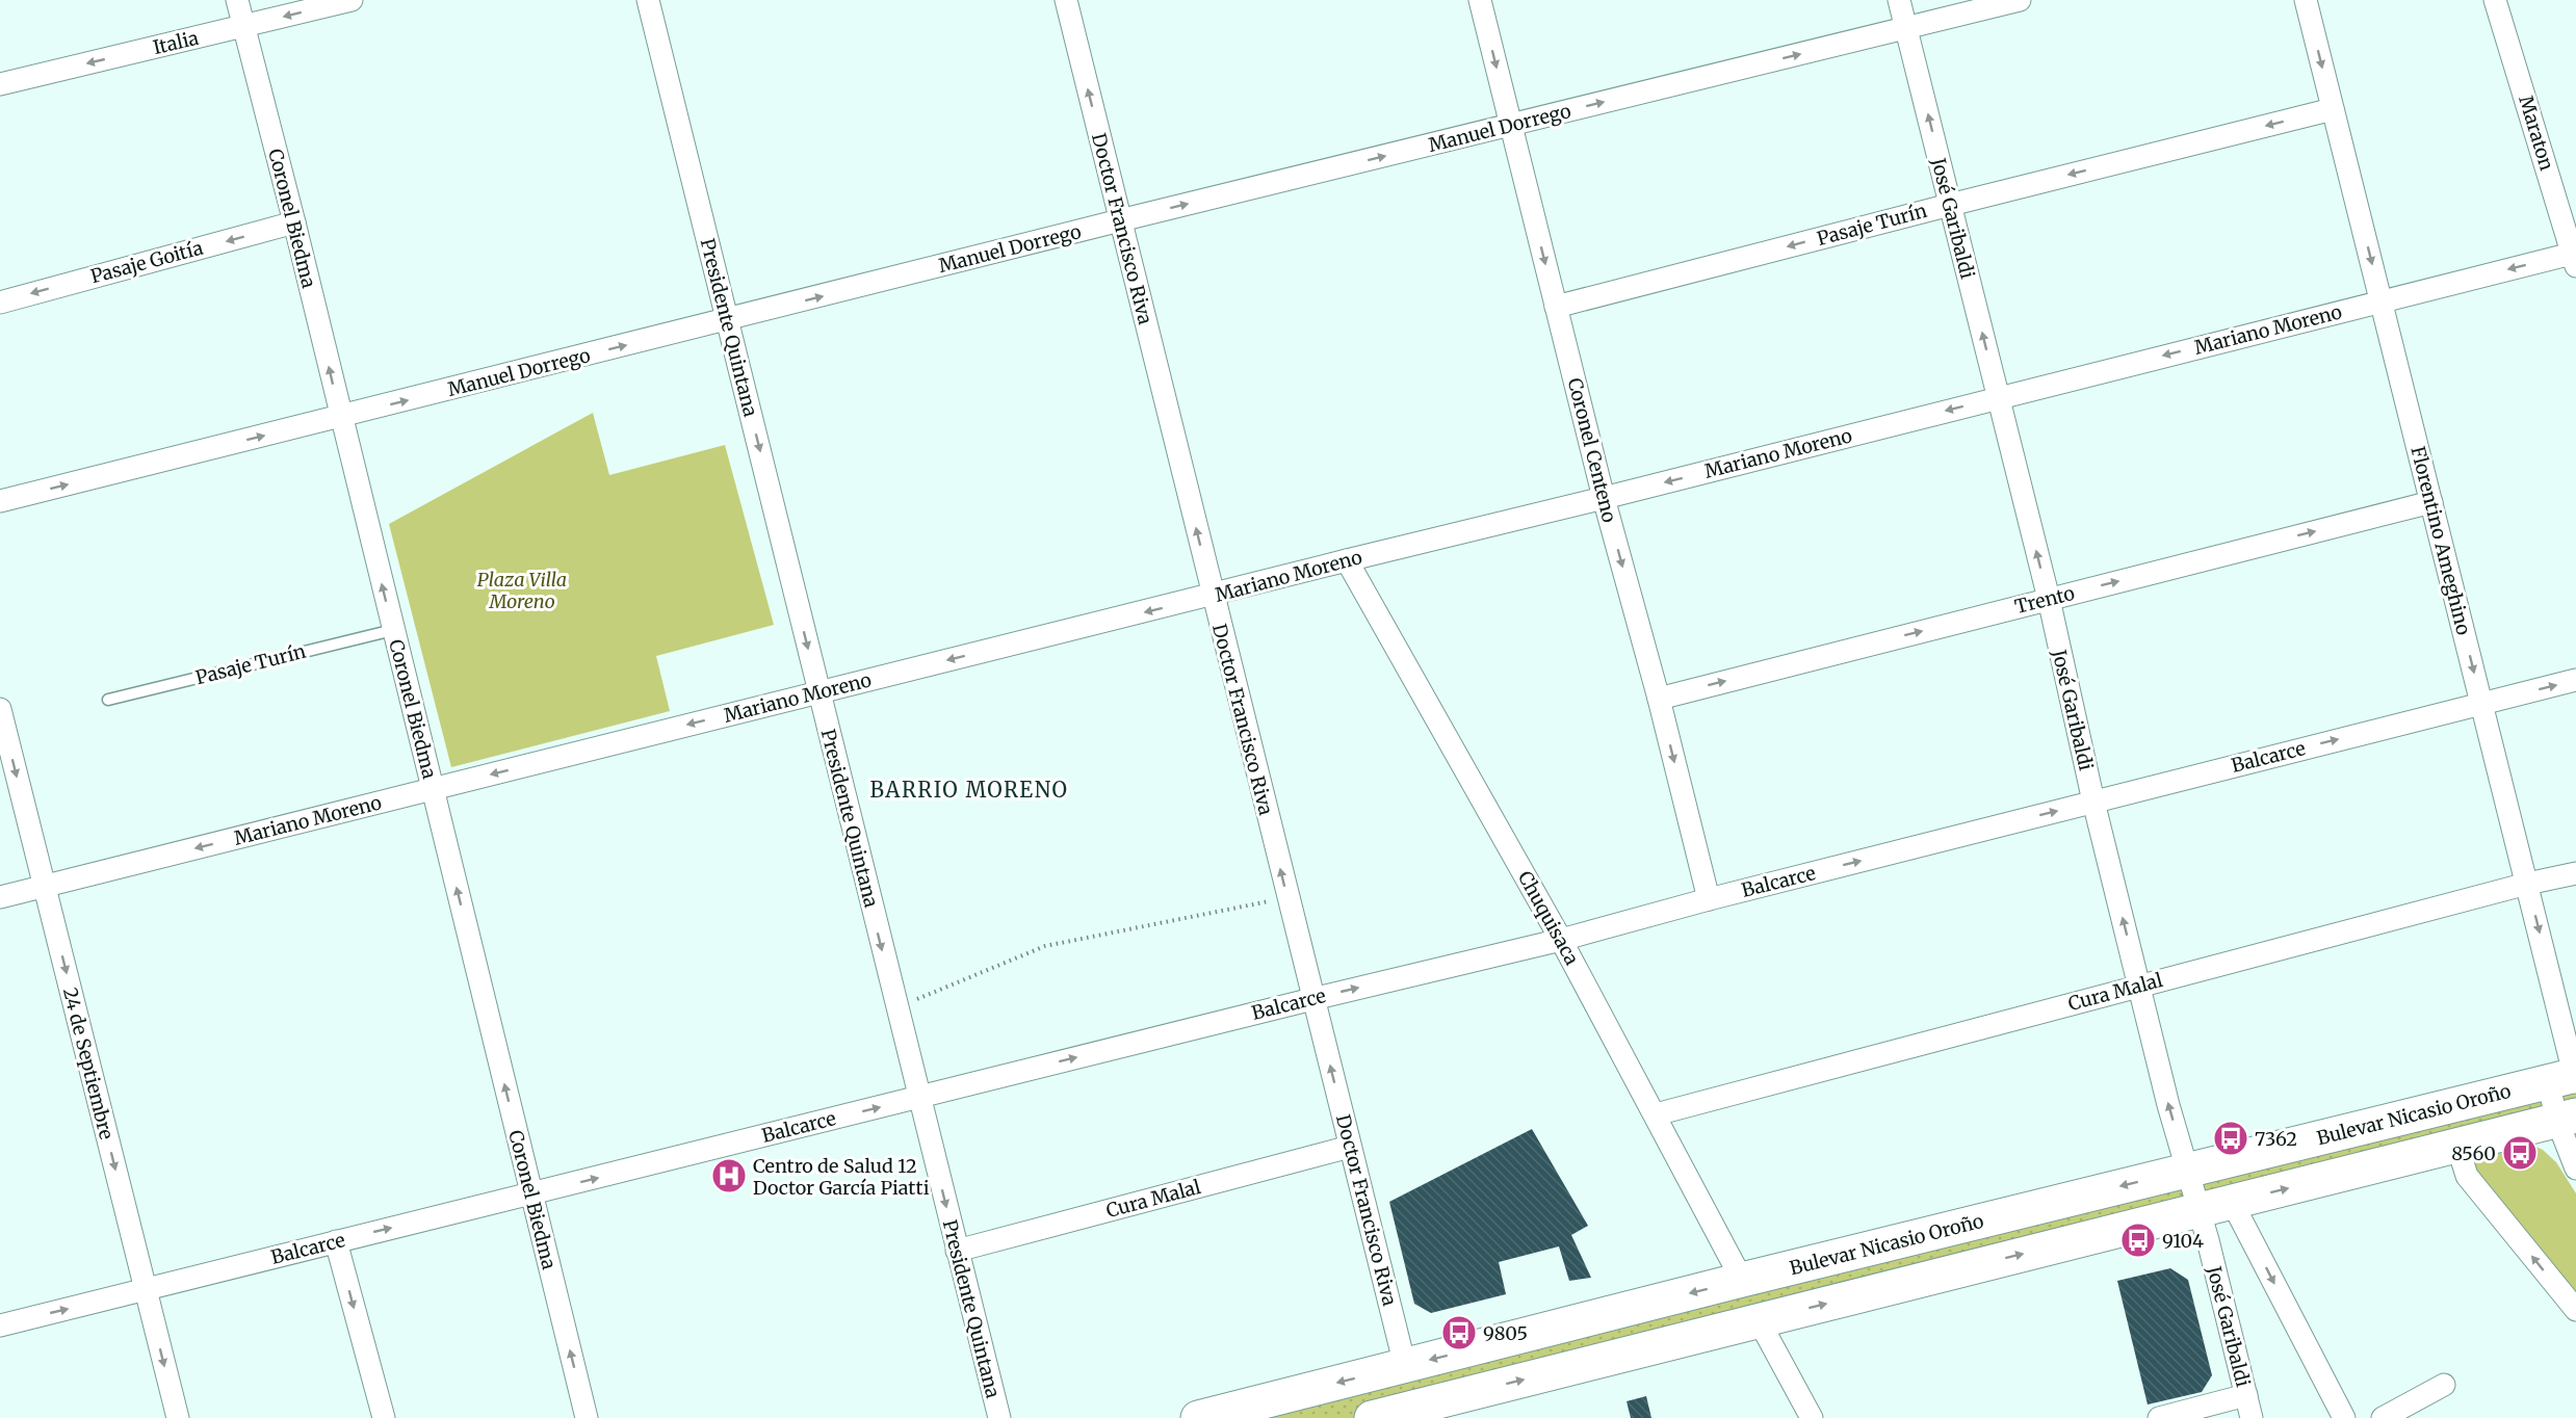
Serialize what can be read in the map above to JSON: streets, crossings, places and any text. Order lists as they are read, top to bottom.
{
  "streets": {
    "main road": ["Bulevar Nicasio Oroño"],
    "street": [
      "Italia",
      "Manuel Dorrego",
      "Maraton",
      "Coronel Biedma",
      "José Garibaldi",
      "Pasaje Turín",
      "Doctor Francisco Riva",
      "Pasaje Goitía",
      "Presidente Quintana",
      "Mariano Moreno",
      "Coronel Centeno",
      "Florentino Ameghino",
      "Trento",
      "Balcarce",
      "Chuquisaca",
      "Cura Malal",
      "24 de Septiembre"
    ]
  },
  "crossings": [
    ["Italia", "Coronel Biedma"],
    ["Manuel Dorrego", "Coronel Biedma"],
    ["Manuel Dorrego", "José Garibaldi"],
    ["Manuel Dorrego", "Doctor Francisco Riva"],
    ["Manuel Dorrego", "Presidente Quintana"],
    ["Manuel Dorrego", "Coronel Centeno"],
    ["Maraton", "Mariano Moreno"],
    ["Coronel Biedma", "Pasaje Turín"],
    ["Coronel Biedma", "Pasaje Goitía"],
    ["Coronel Biedma", "Mariano Moreno"],
    ["Coronel Biedma", "Balcarce"],
    ["José Garibaldi", "Pasaje Turín"],
    ["José Garibaldi", "Mariano Moreno"],
    ["José Garibaldi", "Trento"],
    ["José Garibaldi", "Balcarce"],
    ["José Garibaldi", "Cura Malal"],
    ["José Garibaldi", "Bulevar Nicasio Oroño"],
    ["Pasaje Turín", "Coronel Centeno"],
    ["Pasaje Turín", "Florentino Ameghino"],
    ["Doctor Francisco Riva", "Mariano Moreno"],
    ["Doctor Francisco Riva", "Balcarce"],
    ["Doctor Francisco Riva", "Cura Malal"],
    ["Doctor Francisco Riva", "Bulevar Nicasio Oroño"],
    ["Presidente Quintana", "Mariano Moreno"],
    ["Presidente Quintana", "Balcarce"],
    ["Presidente Quintana", "Cura Malal"],
    ["Mariano Moreno", "Coronel Centeno"],
    ["Mariano Moreno", "Florentino Ameghino"],
    ["Mariano Moreno", "Chuquisaca"],
    ["Mariano Moreno", "24 de Septiembre"],
    ["Coronel Centeno", "Trento"],
    ["Coronel Centeno", "Balcarce"],
    ["Florentino Ameghino", "Trento"],
    ["Florentino Ameghino", "Balcarce"],
    ["Florentino Ameghino", "Cura Malal"],
    ["Florentino Ameghino", "Bulevar Nicasio Oroño"],
    ["Balcarce", "Chuquisaca"],
    ["Balcarce", "24 de Septiembre"],
    ["Chuquisaca", "Cura Malal"],
    ["Chuquisaca", "Bulevar Nicasio Oroño"]
  ],
  "one_way": [
    "Italia",
    "Manuel Dorrego",
    "Coronel Biedma",
    "José Garibaldi",
    "Pasaje Turín",
    "Doctor Francisco Riva",
    "Pasaje Goitía",
    "Presidente Quintana",
    "Mariano Moreno",
    "Coronel Centeno",
    "Florentino Ameghino",
    "Trento",
    "Balcarce",
    "24 de Septiembre"
  ],
  "districts": ["BARRIO MORENO"],
  "parks": ["Plaza Villa Moreno"],
  "places": {
    "bus stop": [
      "7362",
      "8560",
      "9104",
      "9805"
    ],
    "hospital": ["Centro de Salud 12 Doctor García Piatti"]
  }
}
